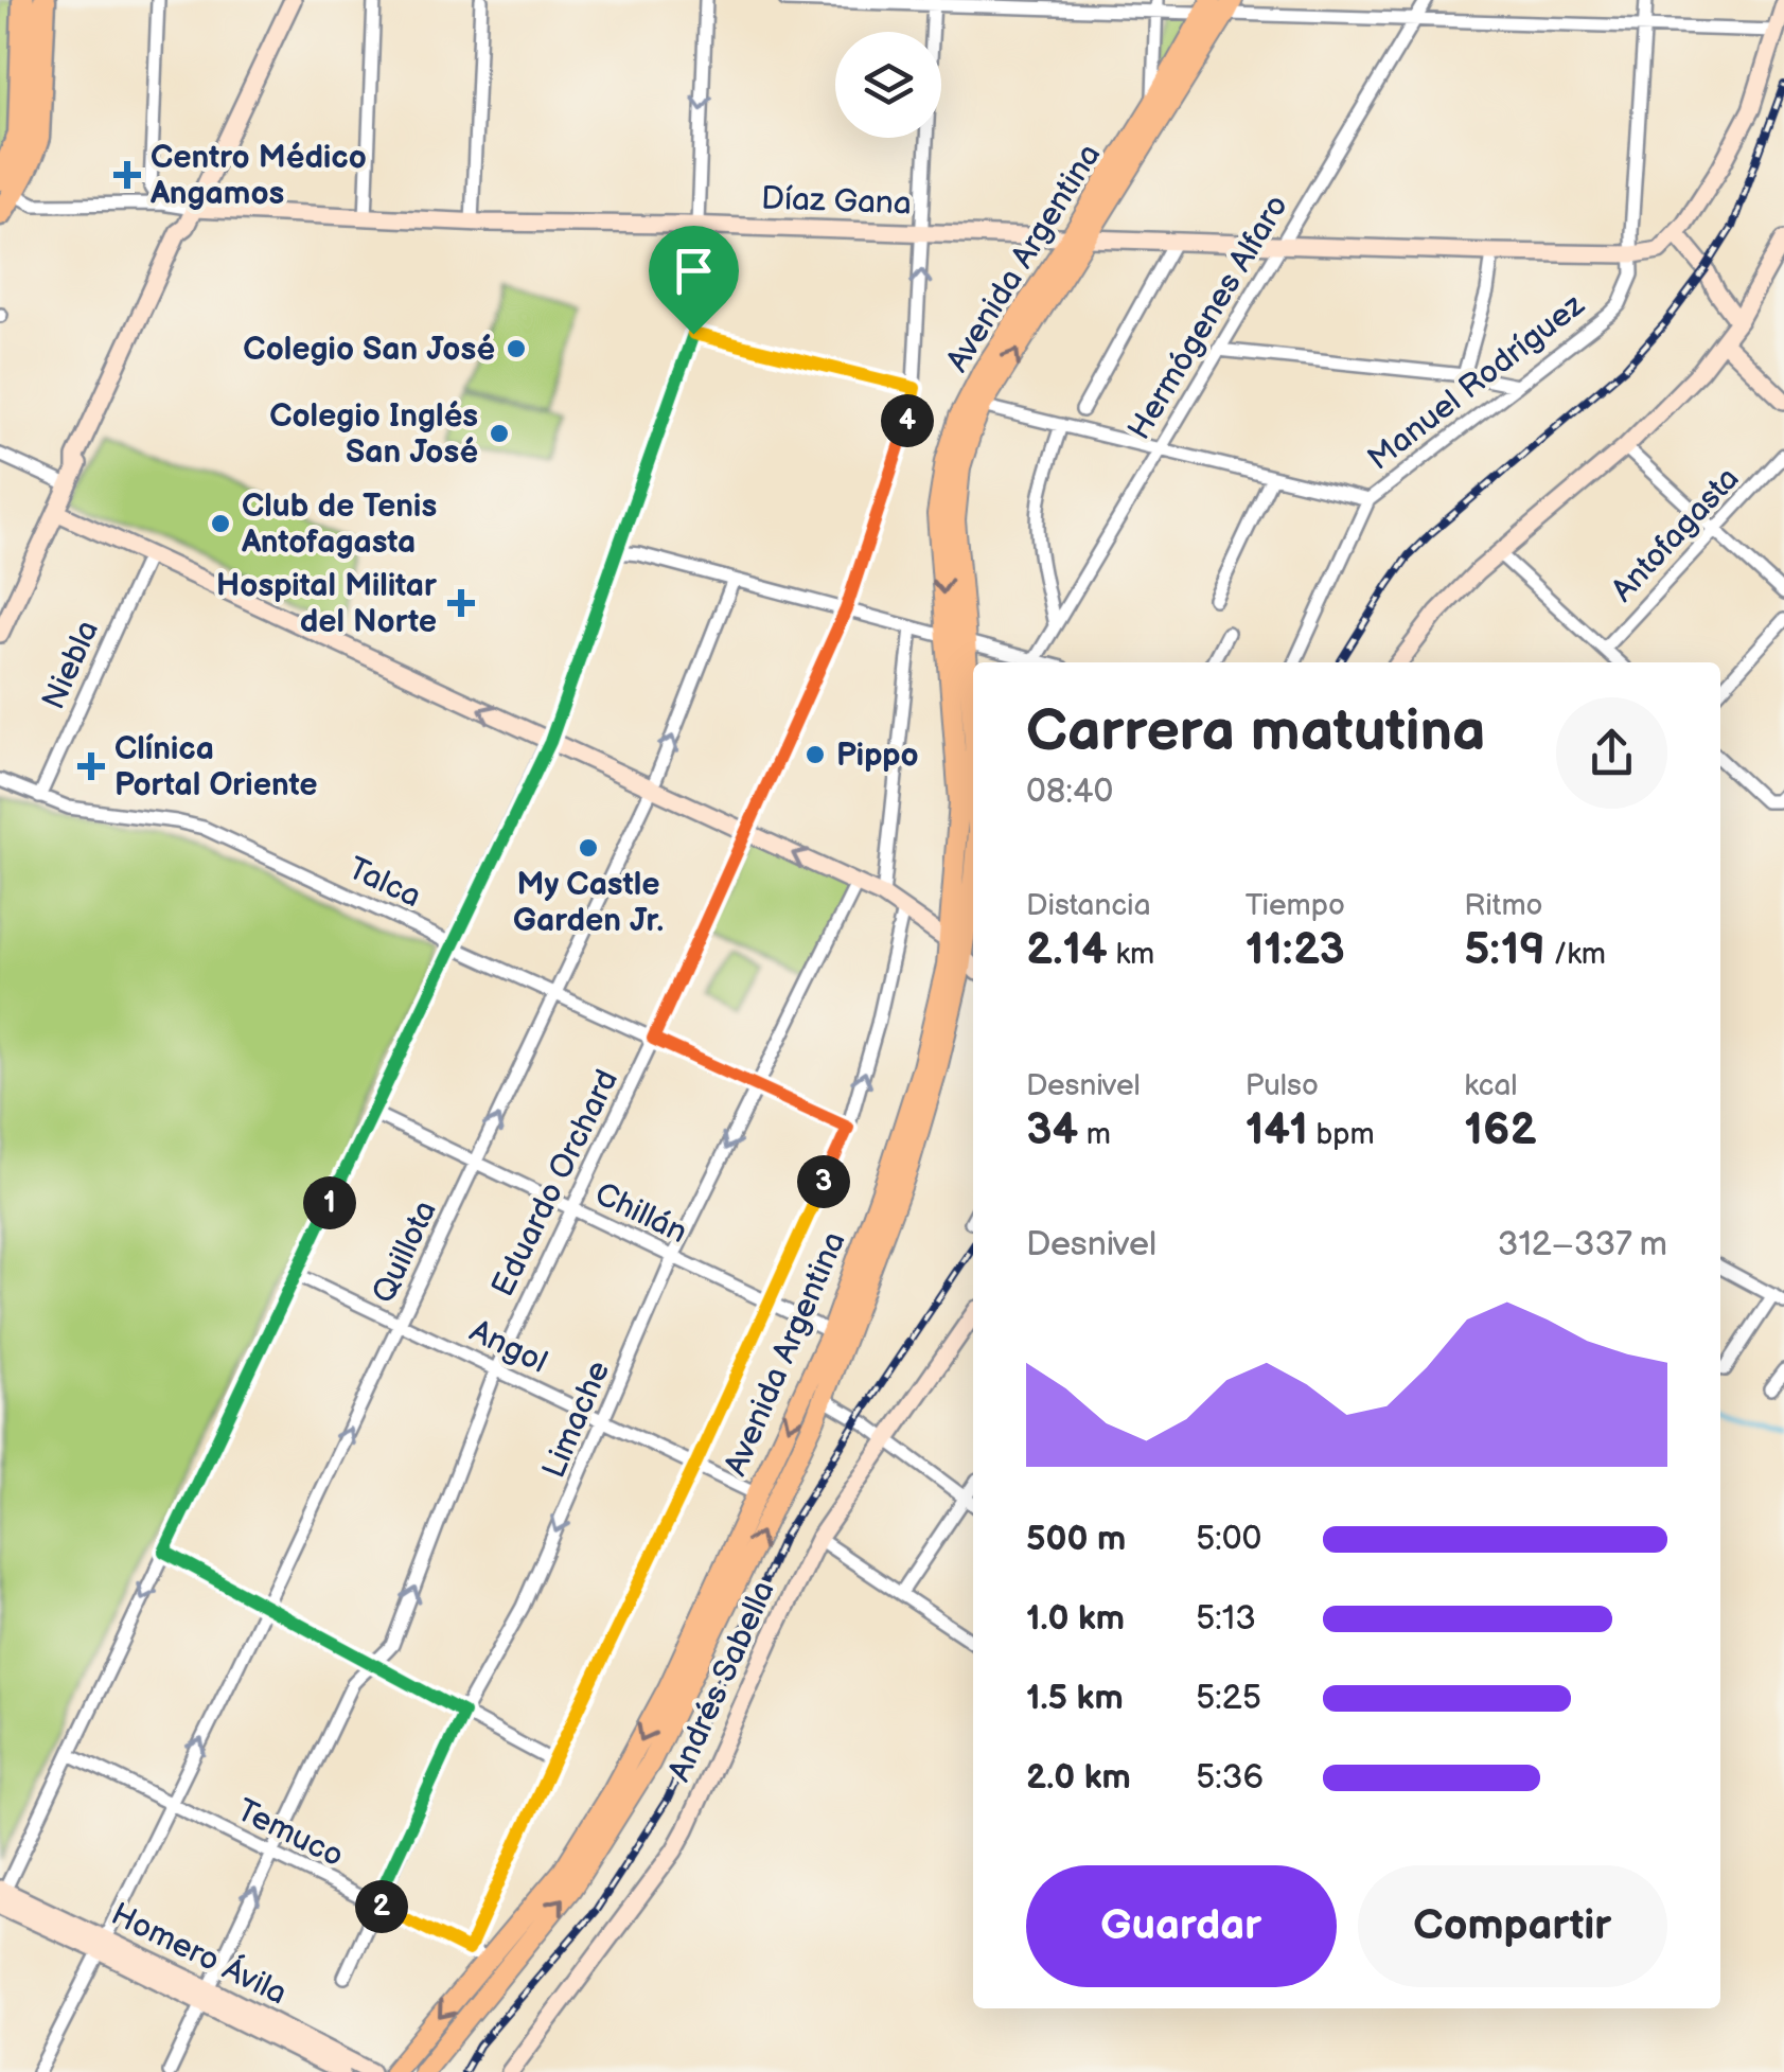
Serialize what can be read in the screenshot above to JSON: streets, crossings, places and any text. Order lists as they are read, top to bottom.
{
  "streets": {
    "main road": ["Avenida Argentina"],
    "street": [
      "Díaz Gana",
      "Hermógenes Alfaro",
      "Manuel Rodríguez",
      "Antofagasta",
      "Niebla",
      "Talca",
      "Eduardo Orchard",
      "Chillán",
      "Quillota",
      "Angol",
      "Limache",
      "Andrés Sabella",
      "Temuco",
      "Homero Ávila"
    ]
  },
  "crossings": [
    ["Díaz Gana", "Avenida Argentina"],
    ["Díaz Gana", "Hermógenes Alfaro"],
    ["Díaz Gana", "Manuel Rodríguez"],
    ["Díaz Gana", "Eduardo Orchard"],
    ["Avenida Argentina", "Chillán"],
    ["Avenida Argentina", "Angol"],
    ["Avenida Argentina", "Temuco"],
    ["Niebla", "Talca"],
    ["Talca", "Eduardo Orchard"],
    ["Talca", "Quillota"],
    ["Talca", "Limache"],
    ["Eduardo Orchard", "Chillán"],
    ["Eduardo Orchard", "Angol"],
    ["Eduardo Orchard", "Temuco"],
    ["Eduardo Orchard", "Homero Ávila"],
    ["Chillán", "Quillota"],
    ["Chillán", "Limache"],
    ["Quillota", "Angol"],
    ["Quillota", "Temuco"],
    ["Quillota", "Homero Ávila"],
    ["Angol", "Limache"],
    ["Limache", "Temuco"]
  ],
  "one_way": ["Quillota"],
  "places": {
    "health": ["Centro Médico Angamos", "Hospital Militar del Norte", "Clínica Portal Oriente"],
    "other": [
      "Colegio San José",
      "Colegio Inglés San José",
      "Club de Tenis Antofagasta",
      "Pippo",
      "My Castle Garden Jr."
    ]
  },
  "page": {
    "pins": [
      "4",
      "3",
      "1",
      "2"
    ],
    "heading": ["Carrera matutina", "08:40"],
    "stats": [
      ["Distancia", "2.14 km"],
      ["Tiempo", "11:23"],
      ["Ritmo", "5:19 /km"],
      ["Desnivel", "34 m"],
      ["Pulso", "141 bpm"],
      ["kcal", "162"]
    ],
    "chart": ["Desnivel", "312–337 m"],
    "list": [
      {
        "name": "500 m",
        "note": "5:00"
      },
      {
        "name": "1.0 km",
        "note": "5:13"
      },
      {
        "name": "1.5 km",
        "note": "5:25"
      },
      {
        "name": "2.0 km",
        "note": "5:36"
      }
    ],
    "buttons": ["Guardar", "Compartir"]
  }
}
